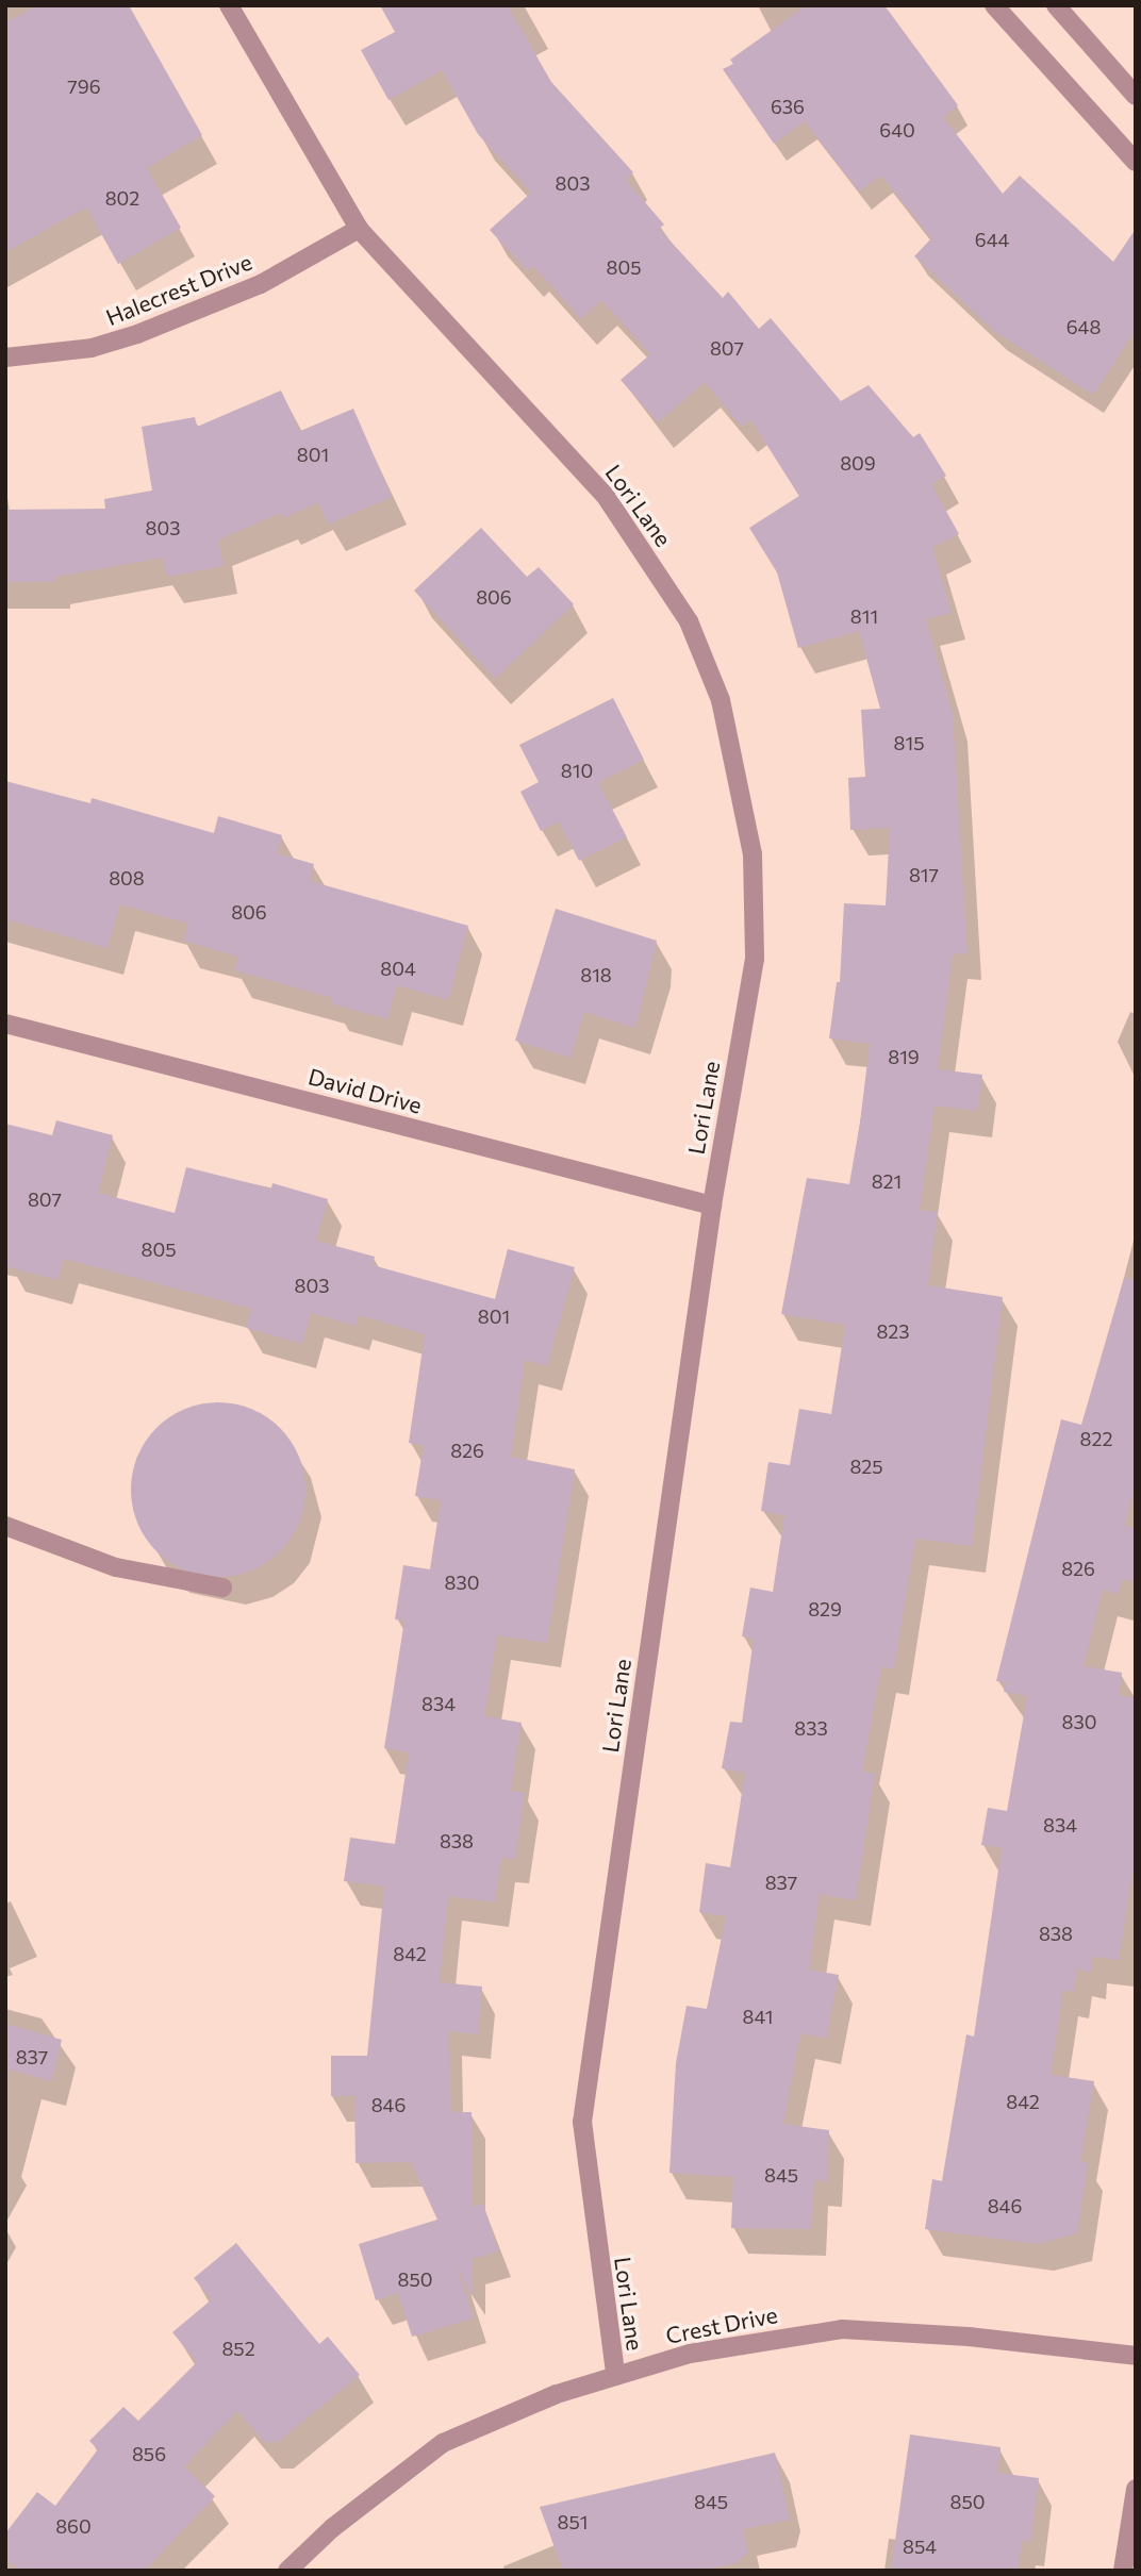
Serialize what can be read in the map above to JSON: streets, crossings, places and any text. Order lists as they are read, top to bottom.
{
  "streets": {
    "street": [
      "Halecrest Drive",
      "Lori Lane",
      "David Drive",
      "Crest Drive"
    ]
  },
  "crossings": [
    ["Halecrest Drive", "Lori Lane"],
    ["Lori Lane", "David Drive"],
    ["Lori Lane", "Crest Drive"]
  ],
  "house_numbers": [
    "796",
    "636",
    "640",
    "803",
    "802",
    "644",
    "805",
    "648",
    "807",
    "801",
    "809",
    "803",
    "806",
    "811",
    "815",
    "810",
    "817",
    "808",
    "806",
    "804",
    "818",
    "819",
    "821",
    "807",
    "805",
    "803",
    "801",
    "823",
    "822",
    "826",
    "825",
    "826",
    "830",
    "829",
    "834",
    "830",
    "833",
    "834",
    "838",
    "837",
    "838",
    "842",
    "841",
    "837",
    "842",
    "846",
    "845",
    "846",
    "850",
    "852",
    "856",
    "845",
    "850",
    "851",
    "860",
    "854"
  ]
}
